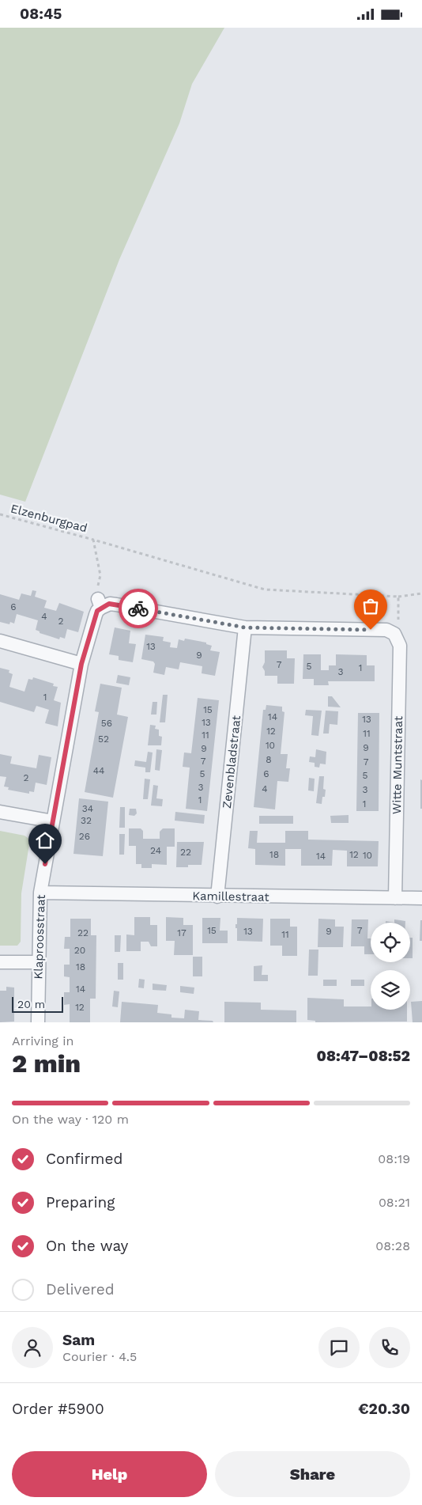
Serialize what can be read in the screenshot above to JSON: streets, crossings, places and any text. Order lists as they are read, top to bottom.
{
  "streets": {
    "street": [
      "Zevenbladstraat",
      "Witte Muntstraat",
      "Kamillestraat",
      "Klaproosstraat"
    ],
    "path": ["Elzenburgpad"]
  },
  "crossings": [
    ["Zevenbladstraat", "Kamillestraat"],
    ["Witte Muntstraat", "Kamillestraat"],
    ["Kamillestraat", "Klaproosstraat"]
  ],
  "house_numbers": [
    "6",
    "4",
    "2",
    "13",
    "9",
    "7",
    "5",
    "1",
    "3",
    "1",
    "15",
    "14",
    "13",
    "13",
    "56",
    "12",
    "11",
    "11",
    "52",
    "10",
    "9",
    "9",
    "8",
    "7",
    "7",
    "44",
    "5",
    "6",
    "5",
    "2",
    "3",
    "4",
    "3",
    "1",
    "1",
    "34",
    "32",
    "26",
    "24",
    "22",
    "18",
    "12",
    "10",
    "14",
    "15",
    "7",
    "13",
    "9",
    "22",
    "17",
    "11",
    "20",
    "18",
    "14",
    "12"
  ],
  "scale_bar": "20 m",
  "page": {
    "status": "08:45",
    "scale": "20 m",
    "heading": ["2 min", "Arriving in", "08:47–08:52"],
    "panel": [
      "Sam",
      "Courier · 4.5",
      "Order #5900",
      "€20.30"
    ],
    "bar": "On the way · 120 m",
    "list": [
      ["Confirmed", "08:19"],
      ["Preparing", "08:21"],
      ["On the way", "08:28"],
      "Delivered"
    ],
    "buttons": ["Help", "Share"]
  }
}
